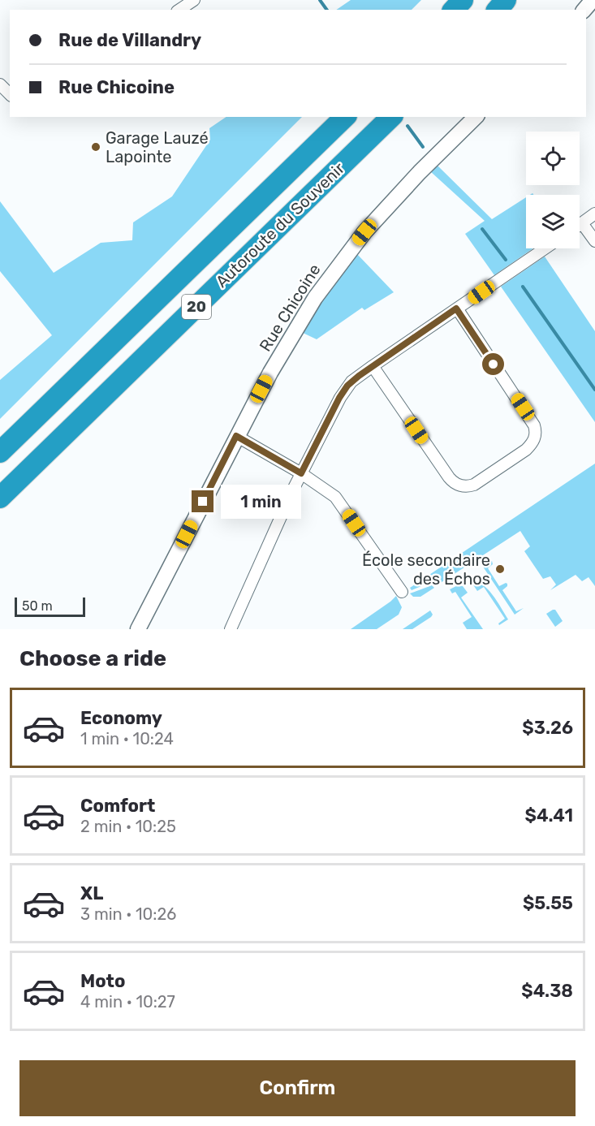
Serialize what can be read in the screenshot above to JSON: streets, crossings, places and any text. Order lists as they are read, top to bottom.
{
  "streets": {
    "highway": ["Autoroute du Souvenir", "20"],
    "street": ["Rue Chicoine"]
  },
  "places": ["Garage Lauzé Lapointe", "École secondaire des Échos"],
  "scale_bar": "50 m",
  "page": {
    "banner": ["Rue de Villandry", "Rue Chicoine"],
    "bubble": "1 min",
    "scale": "50 m",
    "heading": "Choose a ride",
    "list": [
      {
        "name": "Economy",
        "note": "1 min · 10:24",
        "value": "$3.26"
      },
      {
        "name": "Comfort",
        "note": "2 min · 10:25",
        "value": "$4.41"
      },
      {
        "name": "XL",
        "note": "3 min · 10:26",
        "value": "$5.55"
      },
      {
        "name": "Moto",
        "note": "4 min · 10:27",
        "value": "$4.38"
      }
    ],
    "buttons": "Confirm"
  }
}
